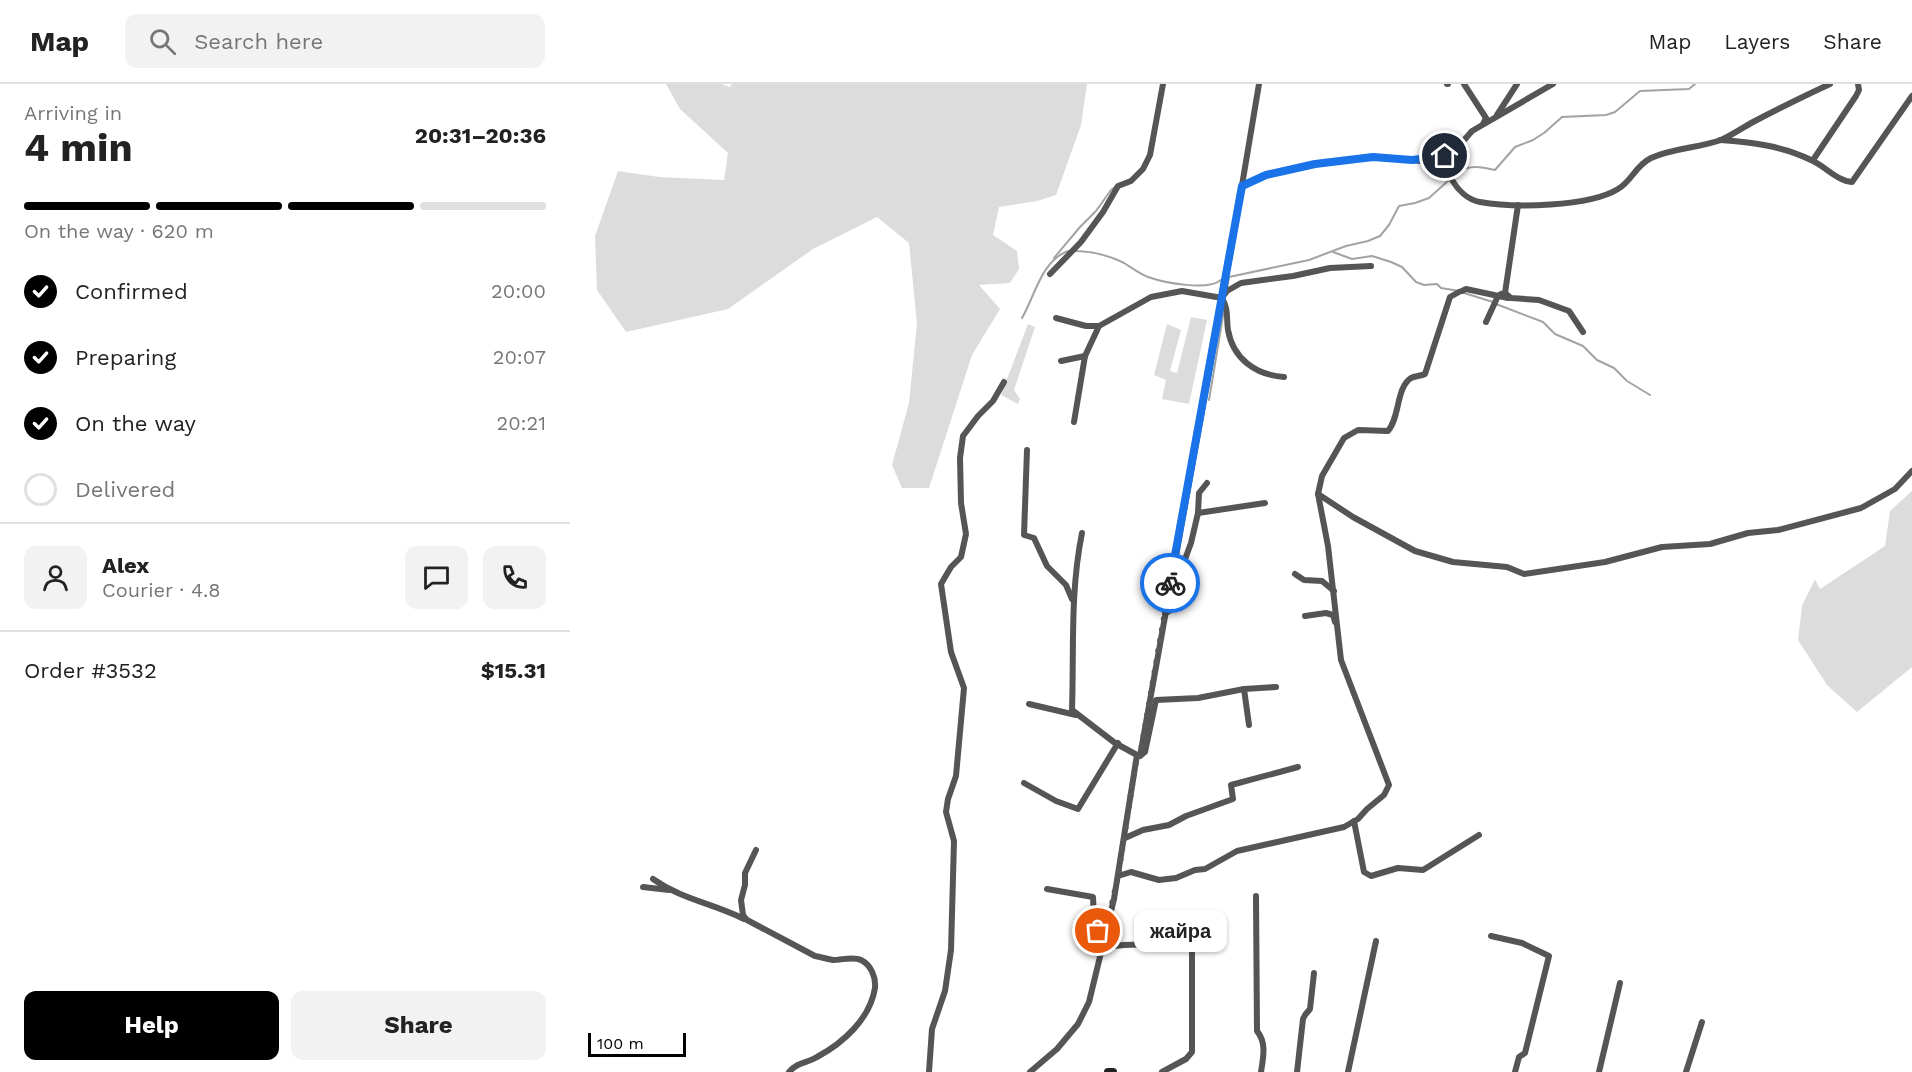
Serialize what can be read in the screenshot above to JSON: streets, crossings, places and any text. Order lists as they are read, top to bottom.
{
  "places": ["жайра"],
  "scale_bar": "100 m",
  "page": {
    "header": "Map",
    "search": "Search here",
    "nav": ["Map", "Layers", "Share"],
    "heading": ["4 min", "Arriving in", "20:31–20:36"],
    "panel": [
      "Alex",
      "Courier · 4.8",
      "Order #3532",
      "$15.31"
    ],
    "bar": "On the way · 620 m",
    "list": [
      ["Confirmed", "20:00"],
      ["Preparing", "20:07"],
      ["On the way", "20:21"],
      "Delivered"
    ],
    "bubble": "жайра",
    "buttons": ["Help", "Share"],
    "scale": "100 m"
  }
}
